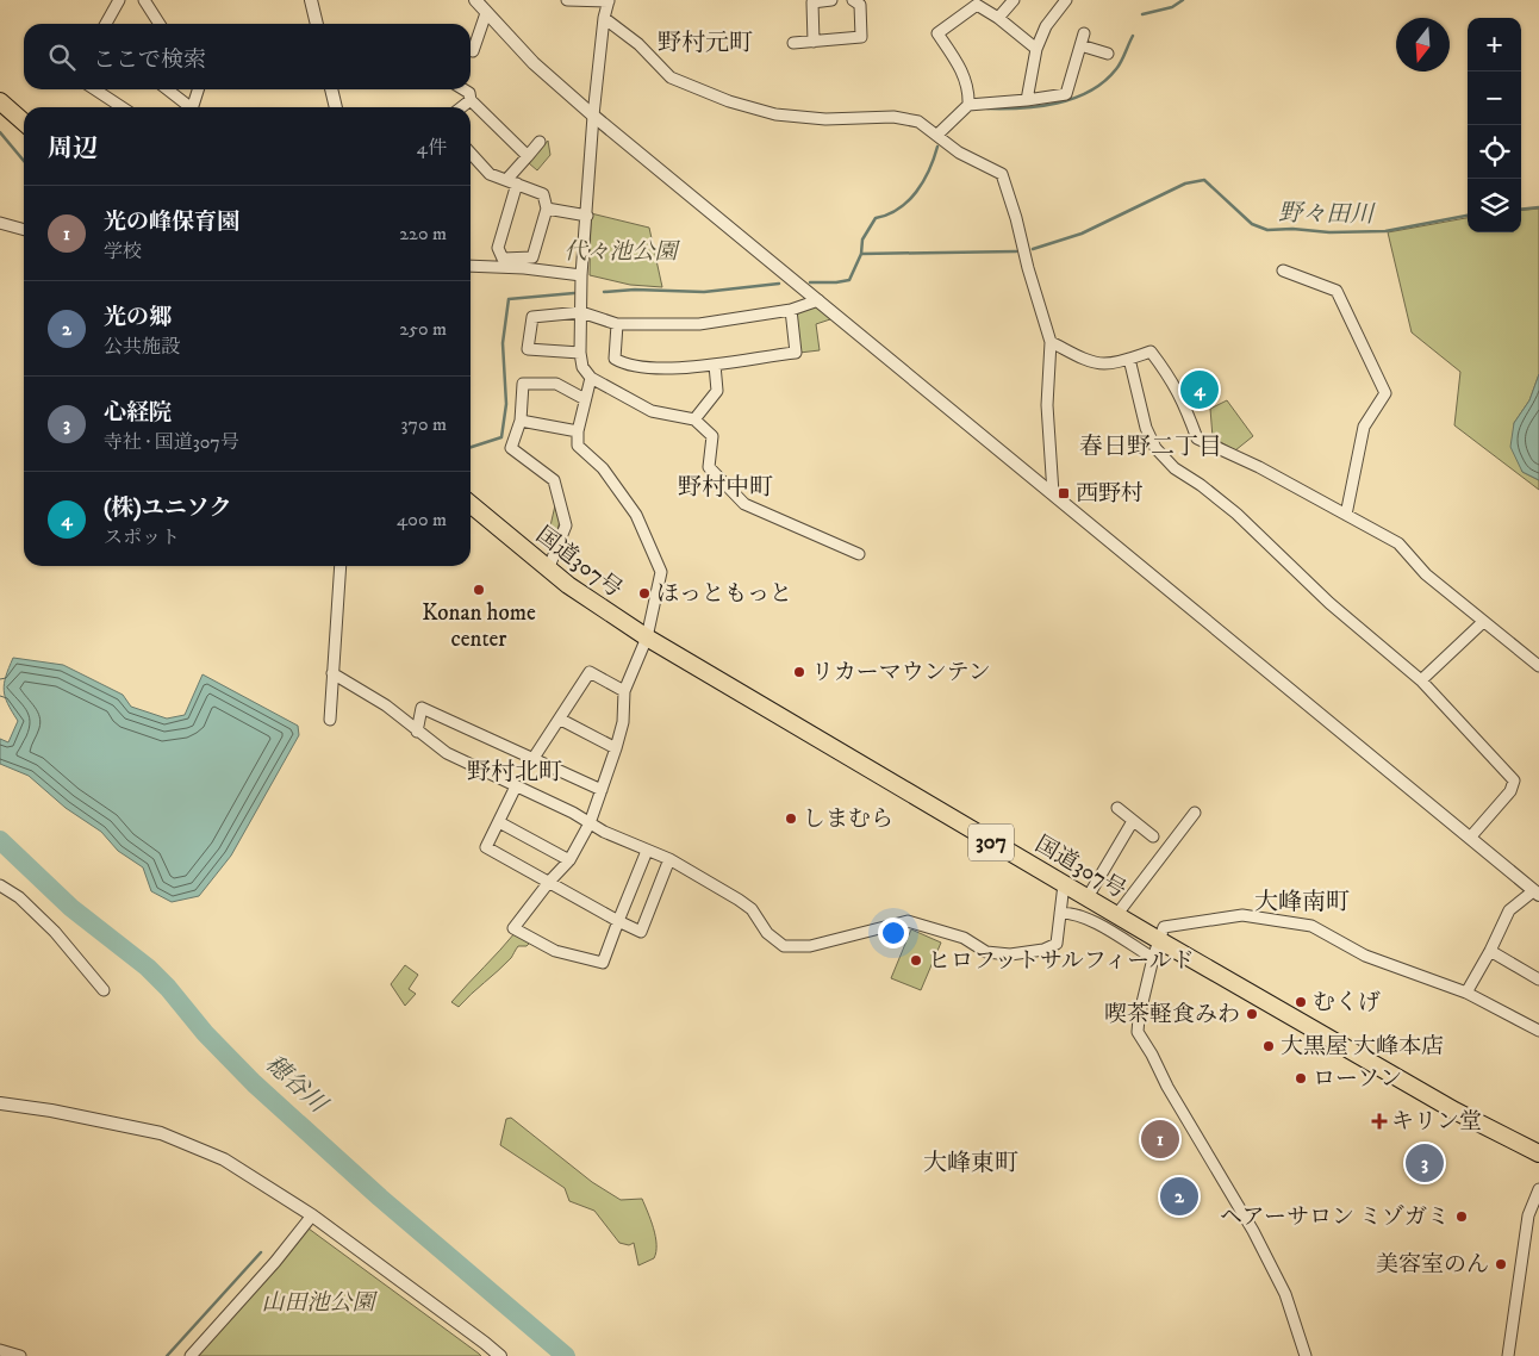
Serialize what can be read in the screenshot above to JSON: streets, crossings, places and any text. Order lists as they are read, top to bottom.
{
  "streets": {
    "highway": ["国道307号", "307"]
  },
  "districts": [
    "野村元町",
    "春日野二丁目",
    "野村中町",
    "野村北町",
    "大峰南町",
    "大峰東町"
  ],
  "water": ["野々田川", "穂谷川"],
  "parks": ["代々池公園", "山田池公園"],
  "places": {
    "transit": ["西野村"],
    "other": [
      "Konan home center",
      "ほっともっと",
      "リカーマウンテン",
      "しまむら",
      "ヒロフットサルフィールド",
      "むくげ",
      "喫茶軽食みわ",
      "大黒屋 大峰本店",
      "ローソン",
      "ヘアーサロン ミゾガミ",
      "美容室のん"
    ],
    "health": ["キリン堂"]
  },
  "north": "bottom",
  "page": {
    "map_buttons": ["+", "−"],
    "search": "ここで検索",
    "heading": ["周辺", "4件"],
    "list": [
      {
        "mark": "1",
        "name": "光の峰保育園",
        "note": "学校",
        "value": "220 m"
      },
      {
        "mark": "2",
        "name": "光の郷",
        "note": "公共施設",
        "value": "250 m"
      },
      {
        "mark": "3",
        "name": "心経院",
        "note": "寺社 · 国道307号",
        "value": "370 m"
      },
      {
        "mark": "4",
        "name": "(株)ユニソク",
        "note": "スポット",
        "value": "400 m"
      }
    ],
    "pins": [
      "4",
      "1",
      "3",
      "2"
    ]
  }
}
